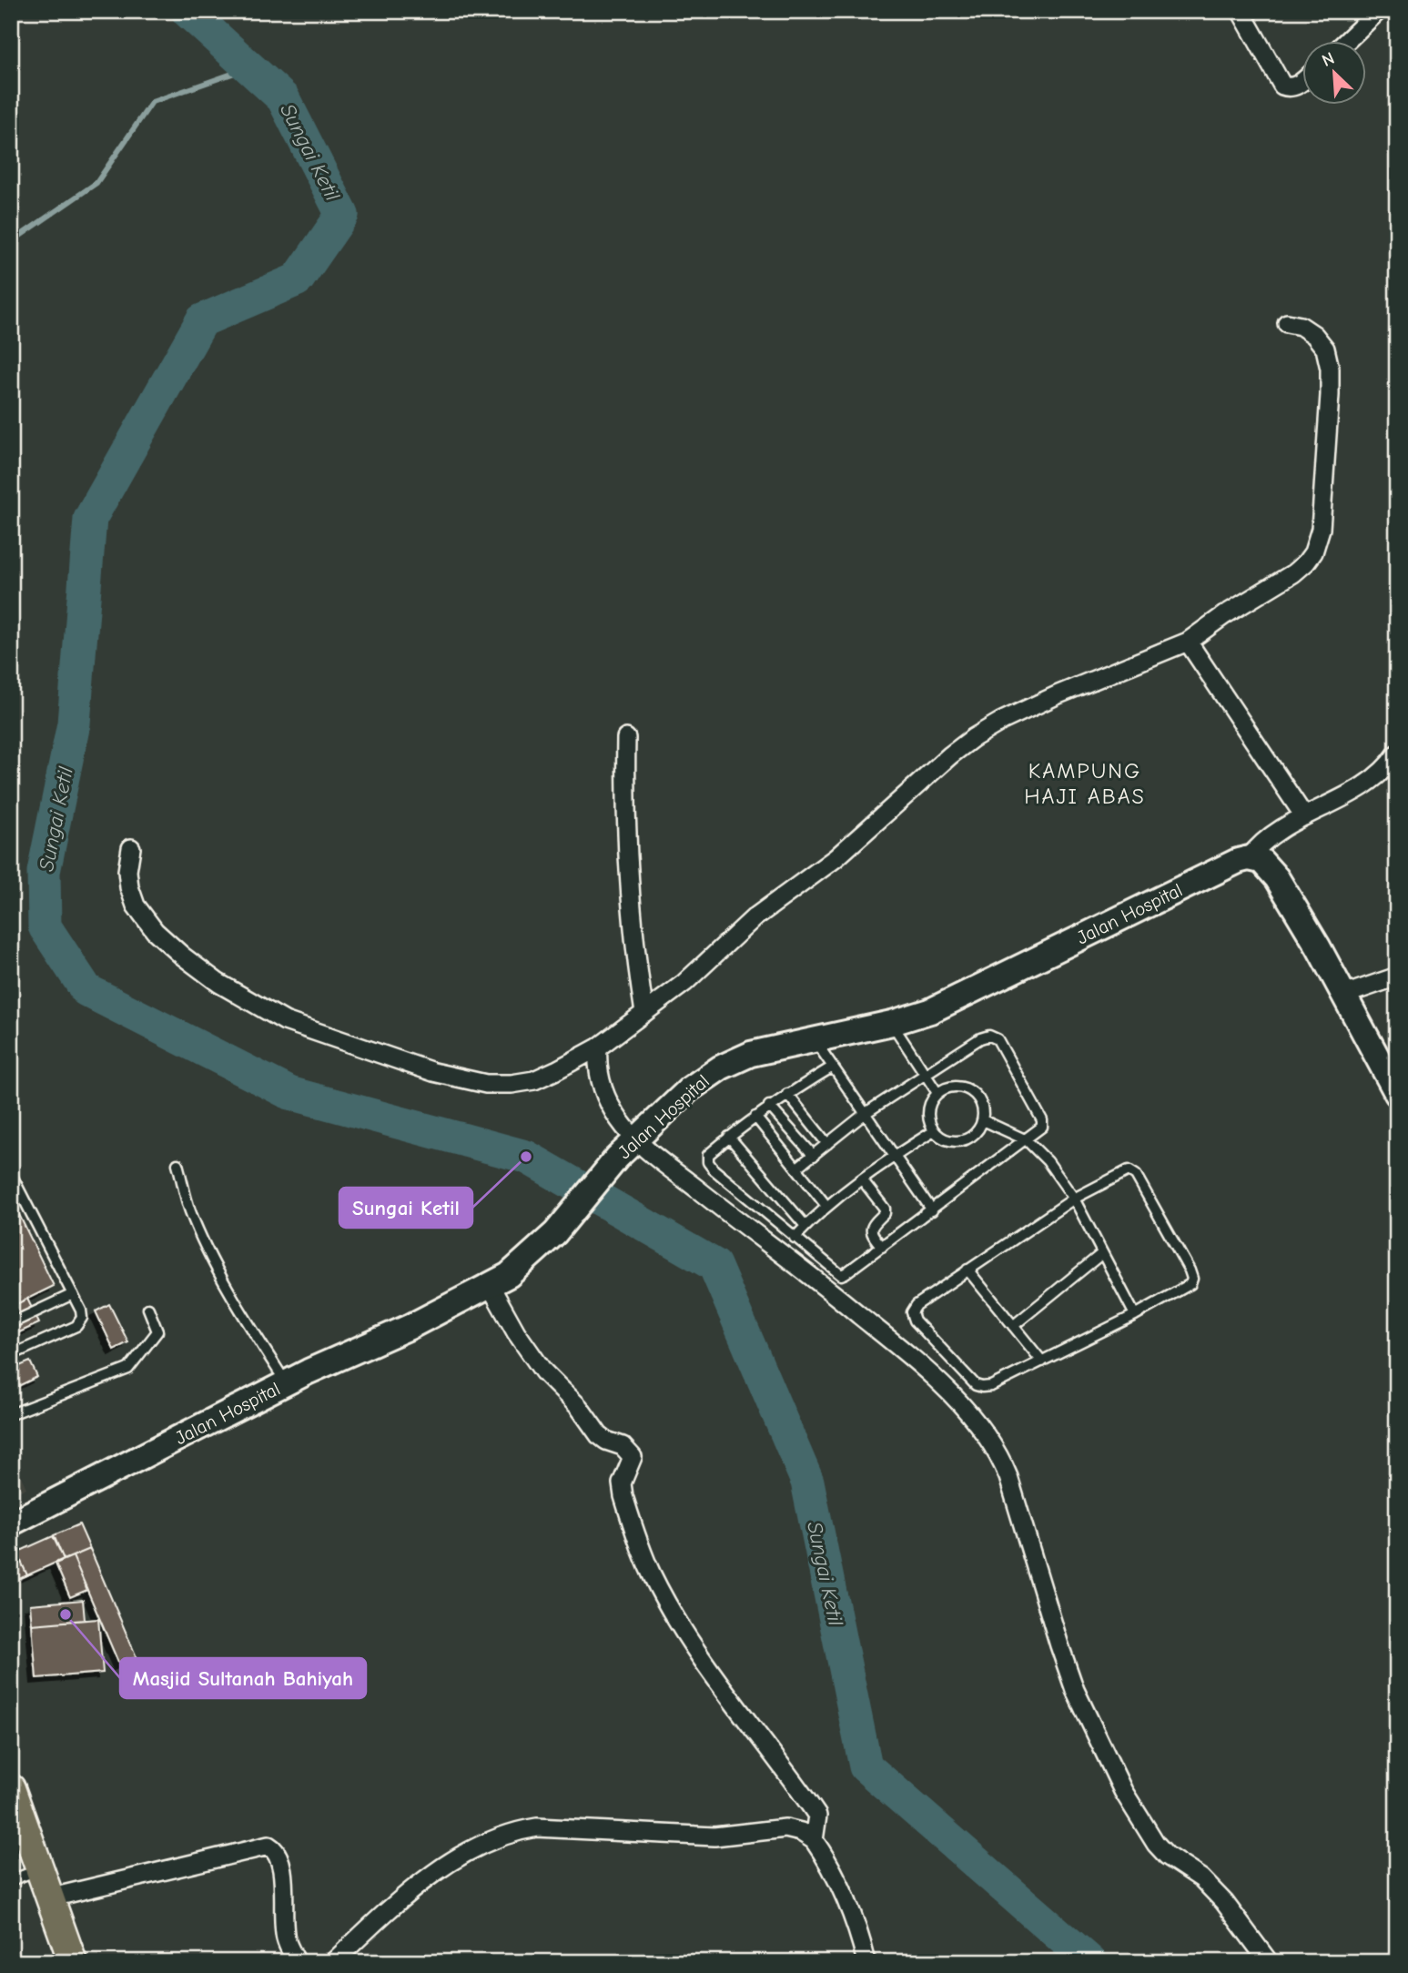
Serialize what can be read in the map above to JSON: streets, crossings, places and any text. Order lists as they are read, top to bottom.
{
  "streets": {
    "main road": ["Jalan Hospital"]
  },
  "districts": ["KAMPUNG HAJI ABAS"],
  "water": ["Sungai Ketil"],
  "places": ["Sungai Ketil", "Masjid Sultanah Bahiyah"],
  "north": "top left"
}
